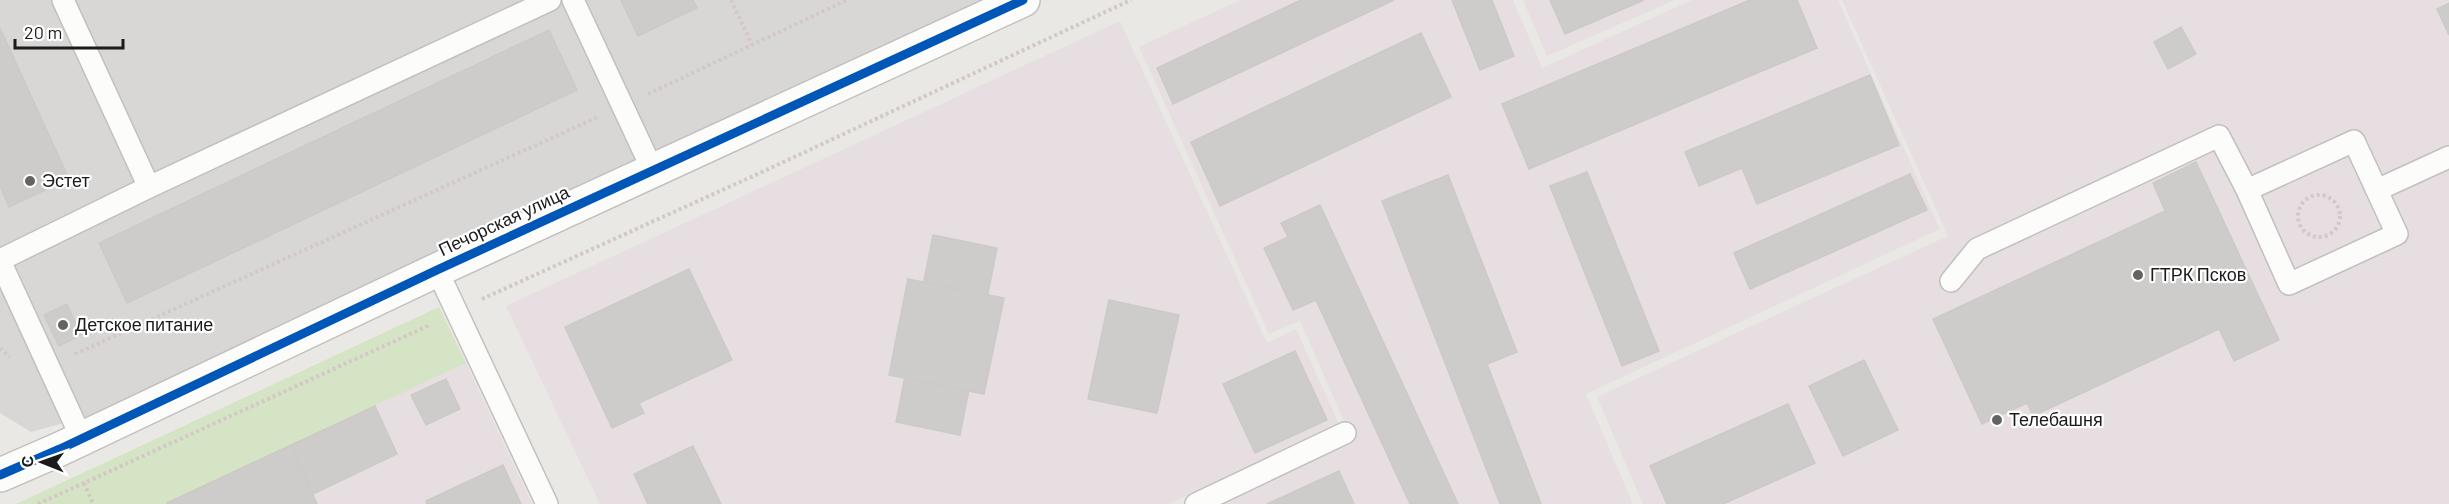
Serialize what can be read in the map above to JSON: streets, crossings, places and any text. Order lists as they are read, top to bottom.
{
  "streets": {
    "street": ["Печорская улица"]
  },
  "places": [
    "Эстет",
    "ГТРК Псков",
    "Детское питание",
    "Телебашня"
  ],
  "scale_bar": "20 m",
  "north": "left"
}
